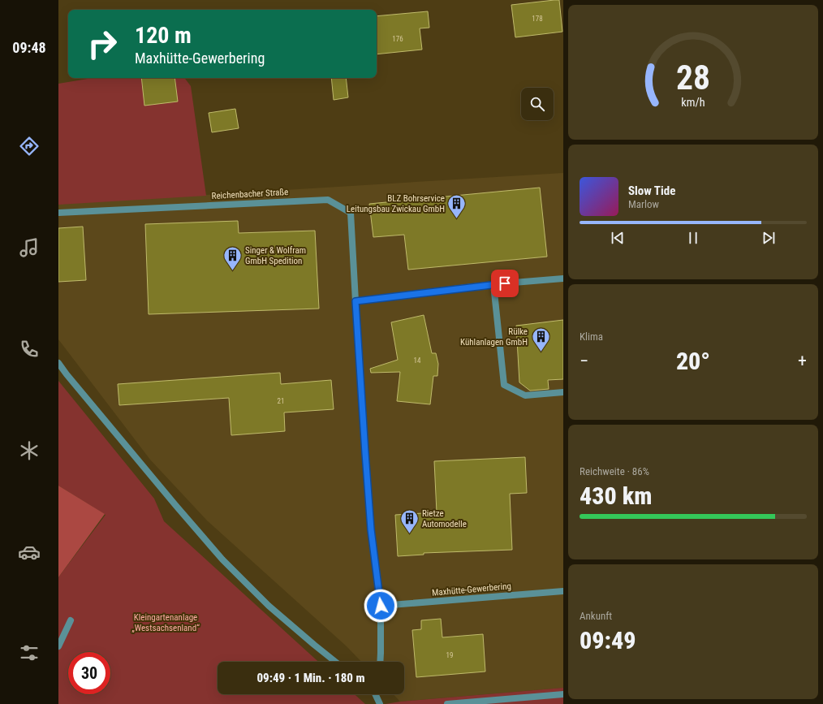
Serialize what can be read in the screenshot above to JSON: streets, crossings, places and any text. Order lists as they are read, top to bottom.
{
  "streets": {
    "street": ["Reichenbacher Straße", "Maxhütte-Gewerbering"]
  },
  "parks": ["Kleingartenanlage „Westsachsenland“"],
  "places": {
    "building": [
      "BLZ Bohrservice Leitungsbau Zwickau GmbH",
      "Singer & Wolfram GmbH Spedition",
      "Rülke Kühlanlagen GmbH",
      "Rietze Automodelle"
    ]
  },
  "house_numbers": [
    "178",
    "176",
    "14",
    "21",
    "19"
  ],
  "page": {
    "tabs": "09:48",
    "turn": ["120 m", "Maxhütte-Gewerbering"],
    "song": ["Slow Tide", "Marlow"],
    "tile": [
      "Klima",
      ["Reichweite · 86%", "430 km"],
      ["Ankunft", "09:49"]
    ],
    "heat": ["−", "20°", "+"],
    "limit": "30",
    "trip": "09:49 · 1 Min. · 180 m",
    "gauge": ["28", "km/h"]
  }
}
